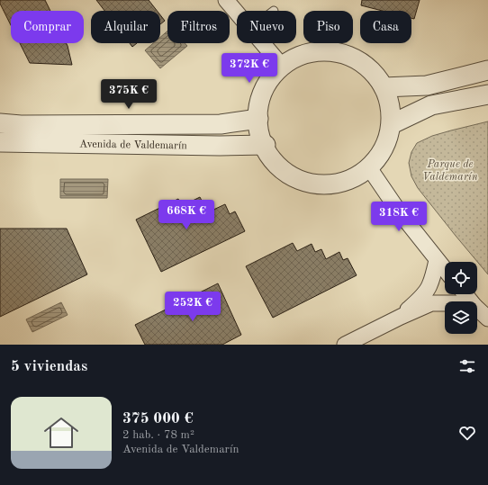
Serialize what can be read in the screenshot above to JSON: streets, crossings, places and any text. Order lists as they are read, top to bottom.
{
  "streets": {
    "street": ["Avenida de Valdemarín"]
  },
  "parks": ["Parque de Valdemarín"],
  "page": {
    "chip": [
      "Comprar",
      "Alquilar",
      "Filtros",
      "Nuevo",
      "Piso",
      "Casa"
    ],
    "price": [
      "372K €",
      "375K €",
      "668K €",
      "318K €",
      "252K €"
    ],
    "heading": "5 viviendas",
    "list": [
      {
        "name": "375 000 €",
        "note": "2 hab. · 78 m² · Avenida de Valdemarín"
      }
    ]
  }
}
